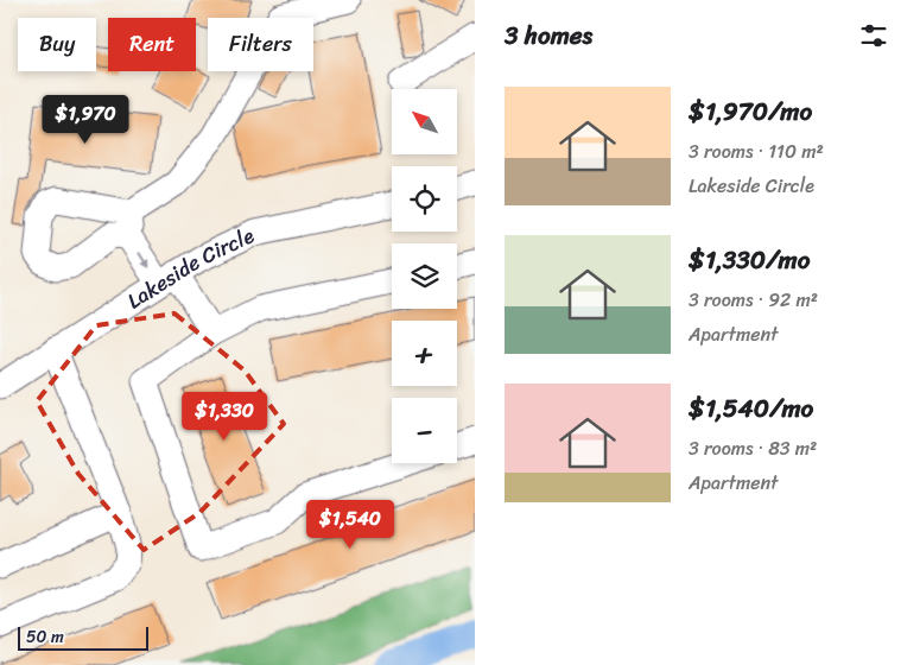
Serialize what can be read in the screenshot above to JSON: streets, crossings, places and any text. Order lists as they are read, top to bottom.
{
  "streets": {
    "street": ["Lakeside Circle"]
  },
  "scale_bar": "50 m",
  "north": "top left",
  "page": {
    "heading": "3 homes",
    "chip": ["Buy", "Rent", "Filters"],
    "list": [
      {
        "name": "$1,970/mo",
        "note": "3 rooms · 110 m² · Lakeside Circle"
      },
      {
        "name": "$1,330/mo",
        "note": "3 rooms · 92 m² · Apartment"
      },
      {
        "name": "$1,540/mo",
        "note": "3 rooms · 83 m² · Apartment"
      }
    ],
    "map_buttons": ["+", "−"],
    "price": ["$1,970", "$1,330", "$1,540"],
    "scale": "50 m"
  }
}
